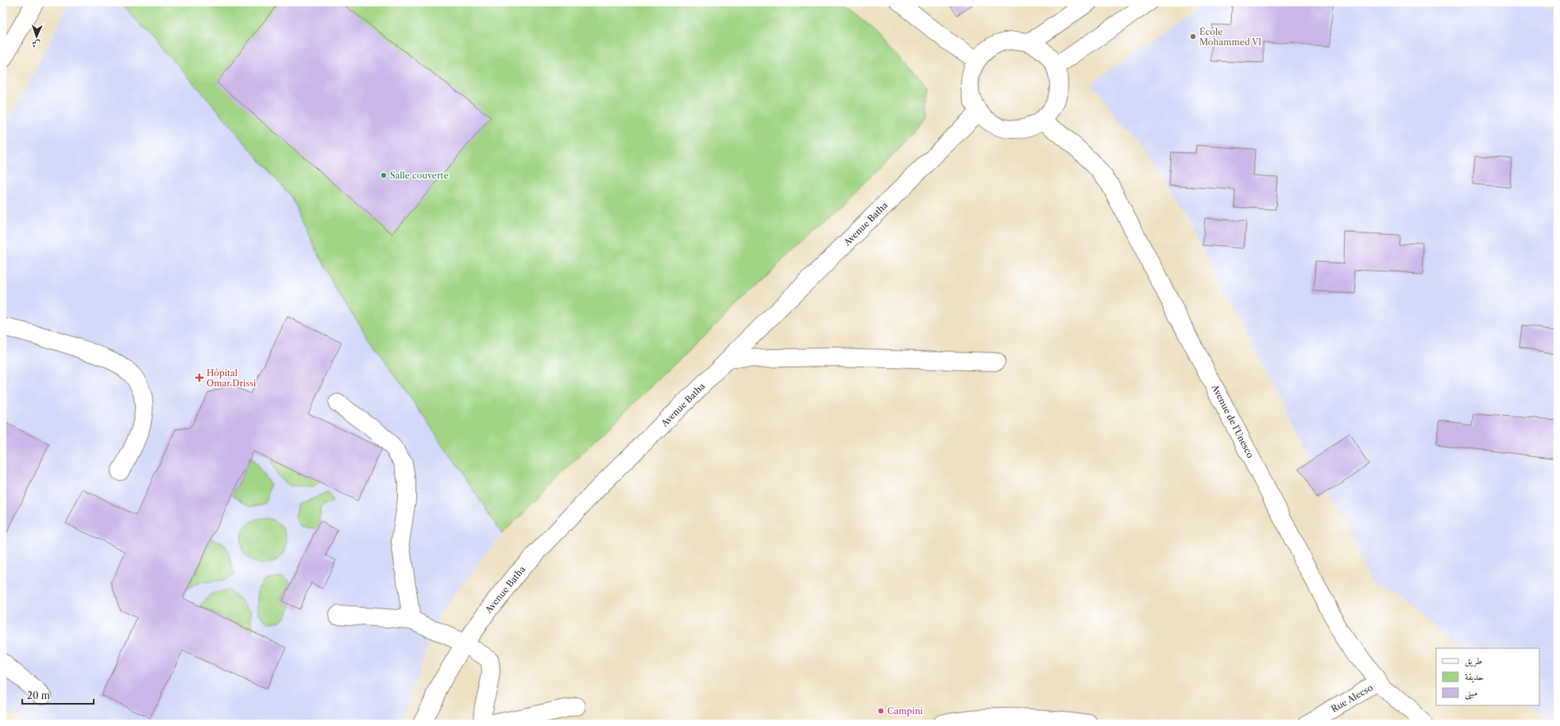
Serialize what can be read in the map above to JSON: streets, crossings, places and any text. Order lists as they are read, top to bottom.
{
  "streets": {
    "main road": ["Avenue Batha", "Avenue de l'Unesco", "Rue Alecso"]
  },
  "crossings": [
    ["Avenue Batha", "Avenue de l'Unesco"],
    ["Avenue de l'Unesco", "Rue Alecso"]
  ],
  "places": {
    "other": ["École Mohammed VI", "Salle couverte", "Campini"],
    "health": ["Hôpital Omar Drissi"]
  },
  "legend": ["طريق", "حديقة", "مبنى"],
  "scale_bar": "20 m",
  "north": "bottom"
}
